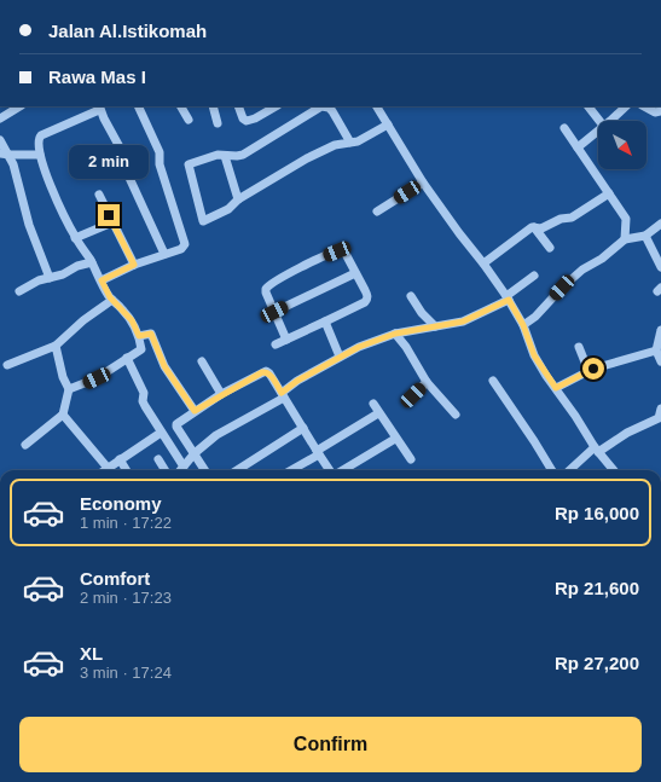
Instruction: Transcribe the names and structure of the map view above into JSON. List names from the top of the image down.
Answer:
{
  "north": "bottom right",
  "page": {
    "banner": ["Jalan Al.Istikomah", "Rawa Mas I"],
    "bubble": "2 min",
    "list": [
      {
        "name": "Economy",
        "note": "1 min · 17:22",
        "value": "Rp 16,000"
      },
      {
        "name": "Comfort",
        "note": "2 min · 17:23",
        "value": "Rp 21,600"
      },
      {
        "name": "XL",
        "note": "3 min · 17:24",
        "value": "Rp 27,200"
      }
    ],
    "buttons": "Confirm"
  }
}
